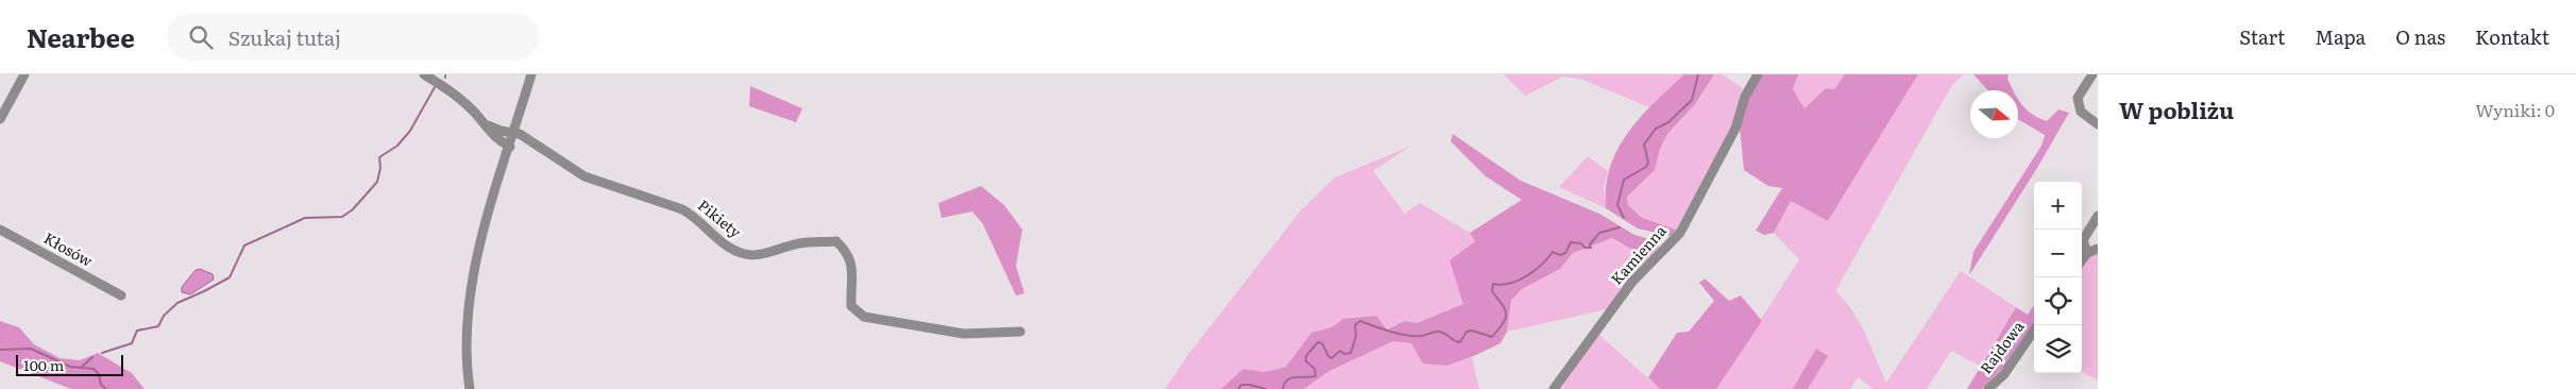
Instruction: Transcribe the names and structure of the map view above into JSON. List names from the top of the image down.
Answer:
{
  "streets": {
    "street": [
      "Pikiety",
      "Kłosów",
      "Kamienna",
      "Rajdowa"
    ]
  },
  "scale_bar": "100 m",
  "north": "right",
  "page": {
    "header": "Nearbee",
    "search": "Szukaj tutaj",
    "nav": [
      "Start",
      "Mapa",
      "O nas",
      "Kontakt"
    ],
    "heading": ["W pobliżu", "Wyniki: 0"],
    "map_buttons": ["+", "−"],
    "scale": "100 m"
  }
}
